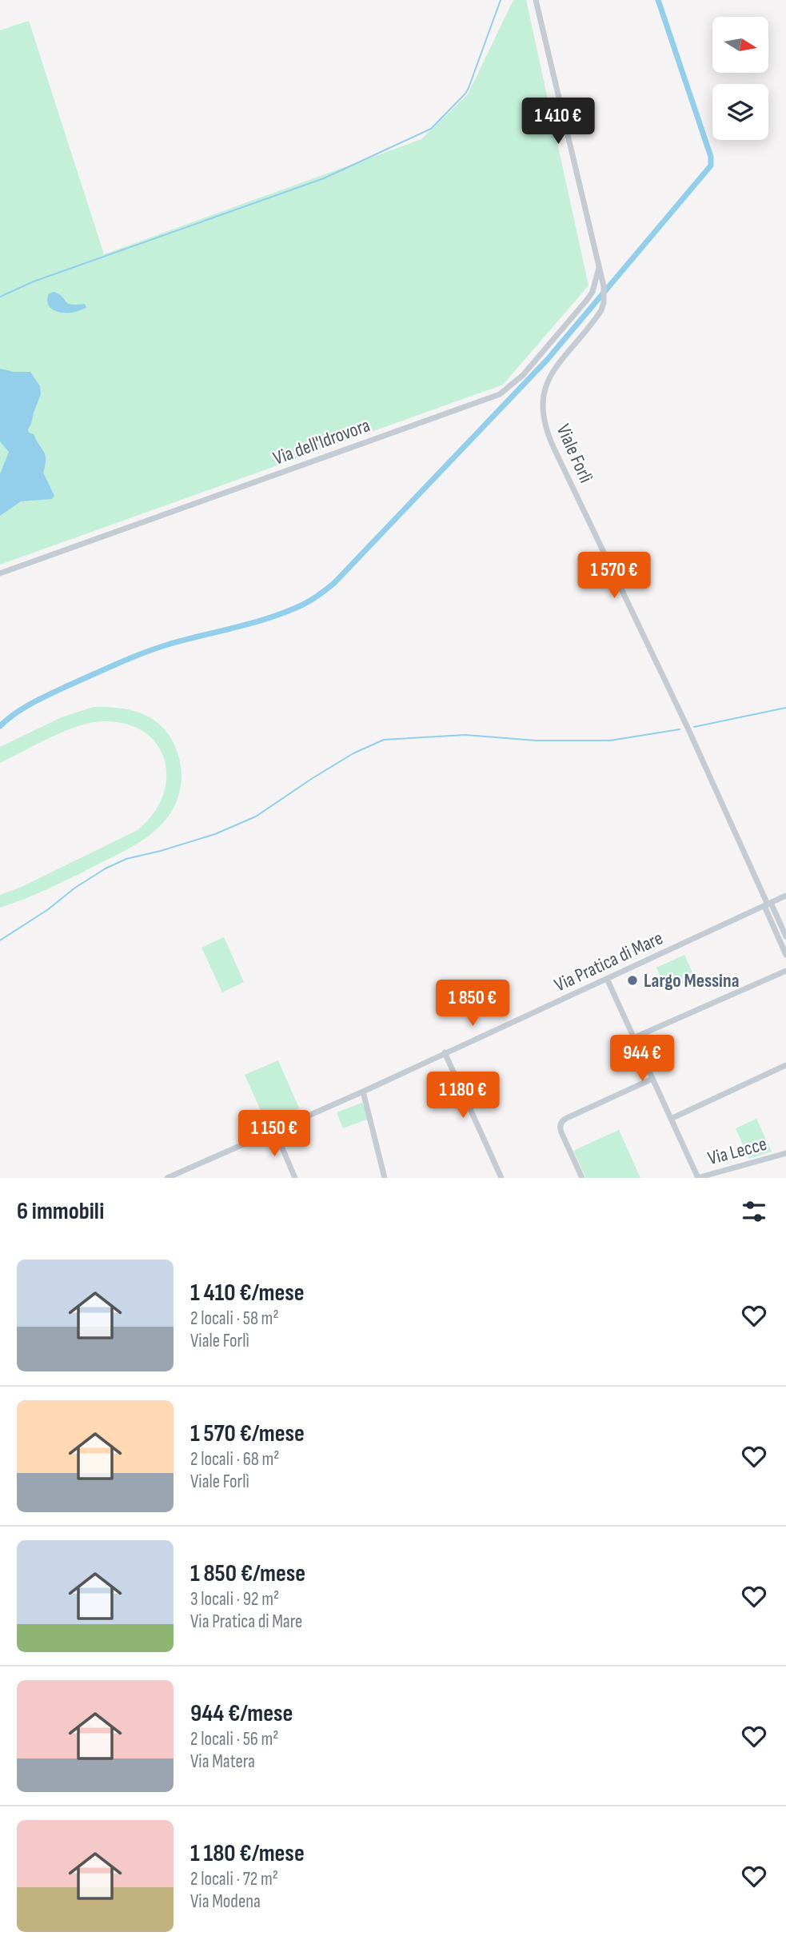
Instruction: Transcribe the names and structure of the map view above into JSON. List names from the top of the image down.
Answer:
{
  "streets": {
    "street": [
      "Via dell'Idrovora",
      "Viale Forlì",
      "Via Pratica di Mare",
      "Via Lecce"
    ]
  },
  "crossings": [
    ["Via dell'Idrovora", "Viale Forlì"],
    ["Viale Forlì", "Via Pratica di Mare"]
  ],
  "places": ["Largo Messina"],
  "north": "right",
  "page": {
    "price": [
      "1 410 €",
      "1 570 €",
      "1 850 €",
      "944 €",
      "1 180 €",
      "1 150 €"
    ],
    "heading": "6 immobili",
    "list": [
      {
        "name": "1 410 €/mese",
        "note": "2 locali · 58 m² · Viale Forlì"
      },
      {
        "name": "1 570 €/mese",
        "note": "2 locali · 68 m² · Viale Forlì"
      },
      {
        "name": "1 850 €/mese",
        "note": "3 locali · 92 m² · Via Pratica di Mare"
      },
      {
        "name": "944 €/mese",
        "note": "2 locali · 56 m² · Via Matera"
      },
      {
        "name": "1 180 €/mese",
        "note": "2 locali · 72 m² · Via Modena"
      }
    ]
  }
}
